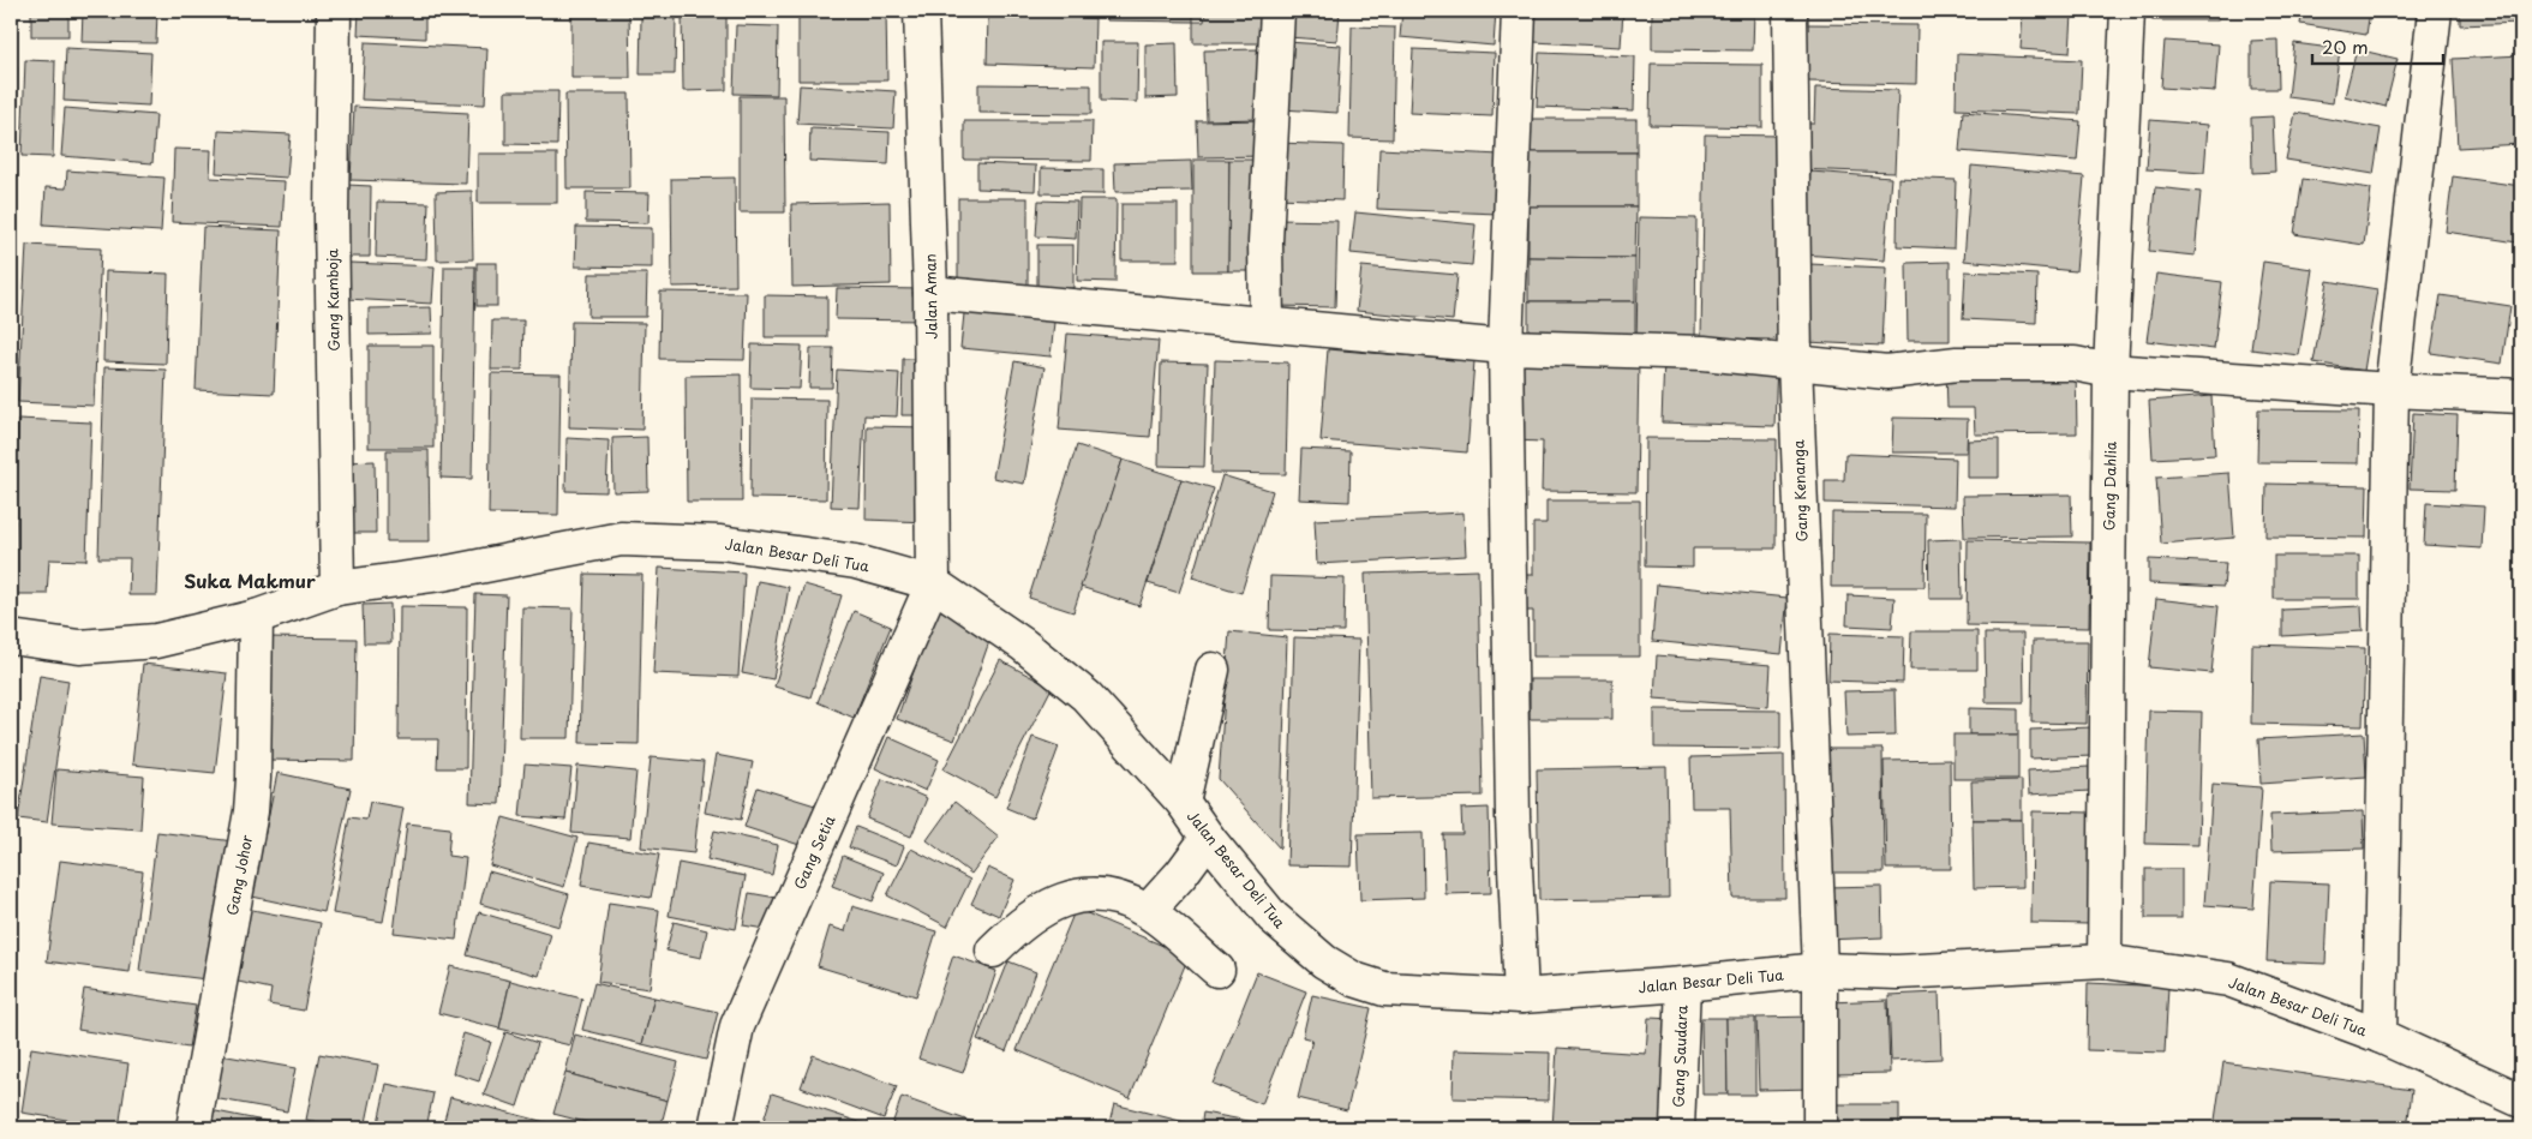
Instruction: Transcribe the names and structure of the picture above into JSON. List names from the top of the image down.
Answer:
{
  "streets": {
    "street": [
      "Jalan Aman",
      "Gang Kamboja",
      "Gang Dahlia",
      "Gang Kenanga",
      "Jalan Besar Deli Tua",
      "Gang Setia",
      "Gang Johor",
      "Gang Saudara"
    ]
  },
  "crossings": [
    ["Jalan Aman", "Jalan Besar Deli Tua"],
    ["Jalan Aman", "Gang Setia"],
    ["Gang Kamboja", "Jalan Besar Deli Tua"],
    ["Gang Dahlia", "Jalan Besar Deli Tua"],
    ["Gang Kenanga", "Jalan Besar Deli Tua"],
    ["Jalan Besar Deli Tua", "Gang Setia"],
    ["Jalan Besar Deli Tua", "Gang Johor"],
    ["Jalan Besar Deli Tua", "Gang Saudara"]
  ],
  "districts": ["Suka Makmur"],
  "scale_bar": "20 m"
}
